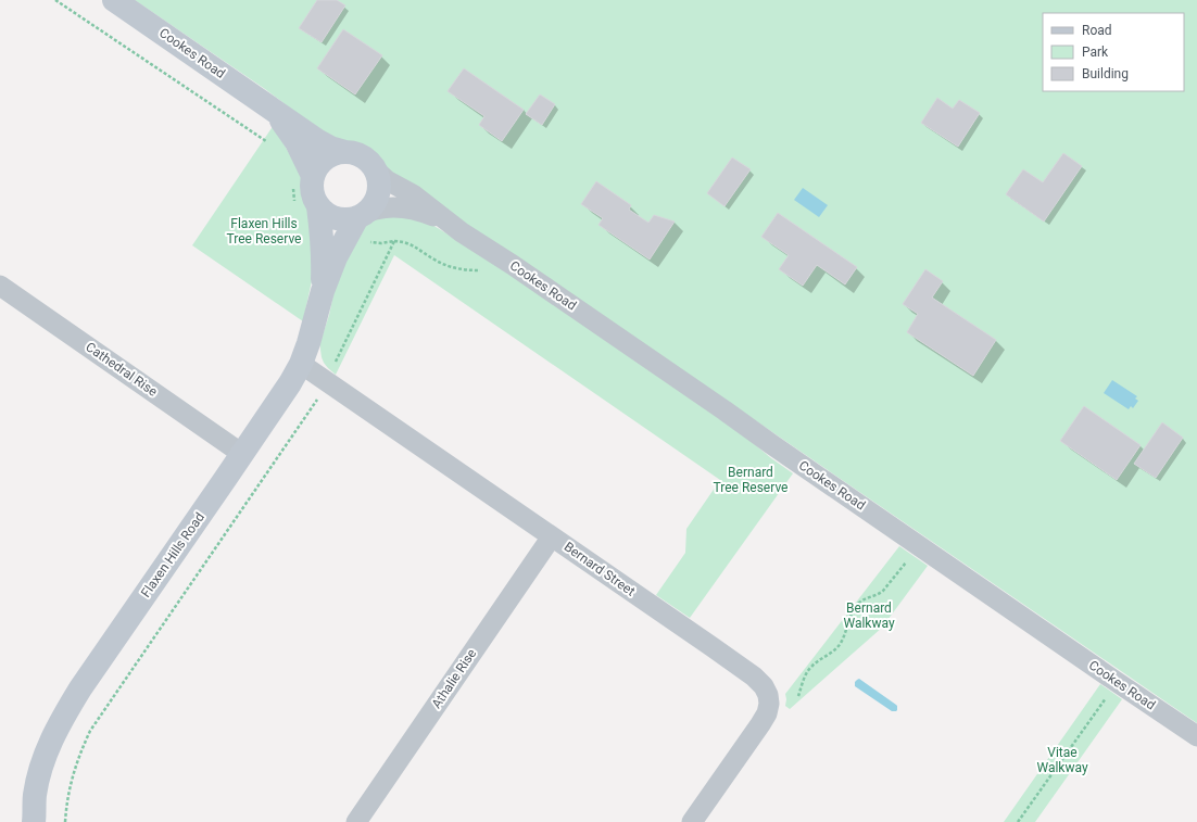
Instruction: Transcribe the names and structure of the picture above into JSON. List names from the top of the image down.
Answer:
{
  "streets": {
    "street": [
      "Cookes Road",
      "Cathedral Rise",
      "Flaxen Hills Road",
      "Bernard Street",
      "Athalie Rise"
    ]
  },
  "crossings": [
    ["Cookes Road", "Flaxen Hills Road"],
    ["Cathedral Rise", "Flaxen Hills Road"],
    ["Flaxen Hills Road", "Bernard Street"],
    ["Bernard Street", "Athalie Rise"]
  ],
  "parks": [
    "Flaxen Hills Tree Reserve",
    "Bernard Tree Reserve",
    "Bernard Walkway",
    "Vitae Walkway"
  ],
  "legend": ["Road", "Park", "Building"]
}
